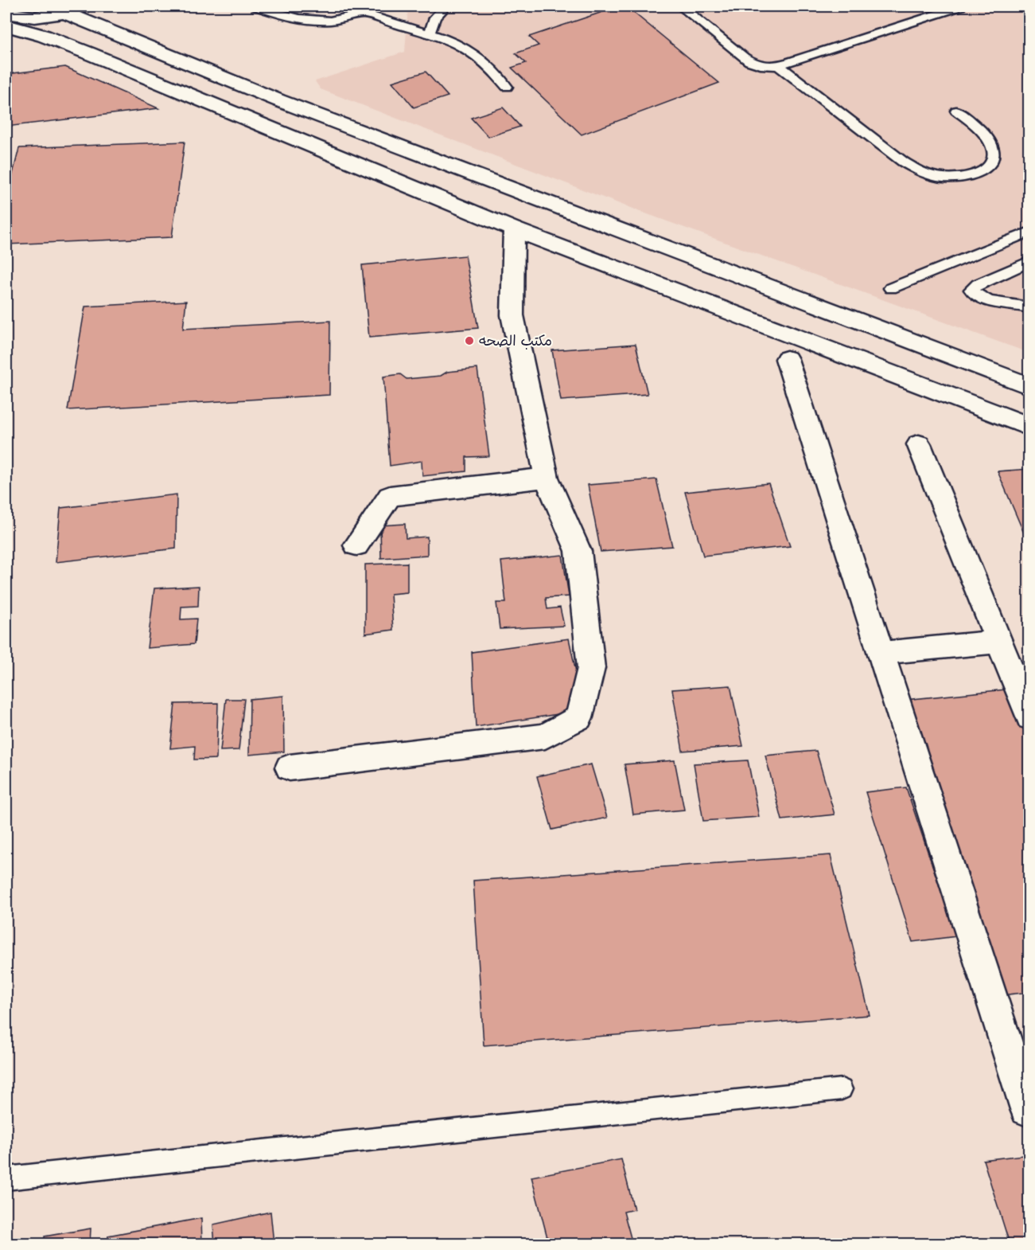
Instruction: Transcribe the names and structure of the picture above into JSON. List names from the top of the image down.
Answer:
{
  "places": ["مكتب الصحه"]
}
